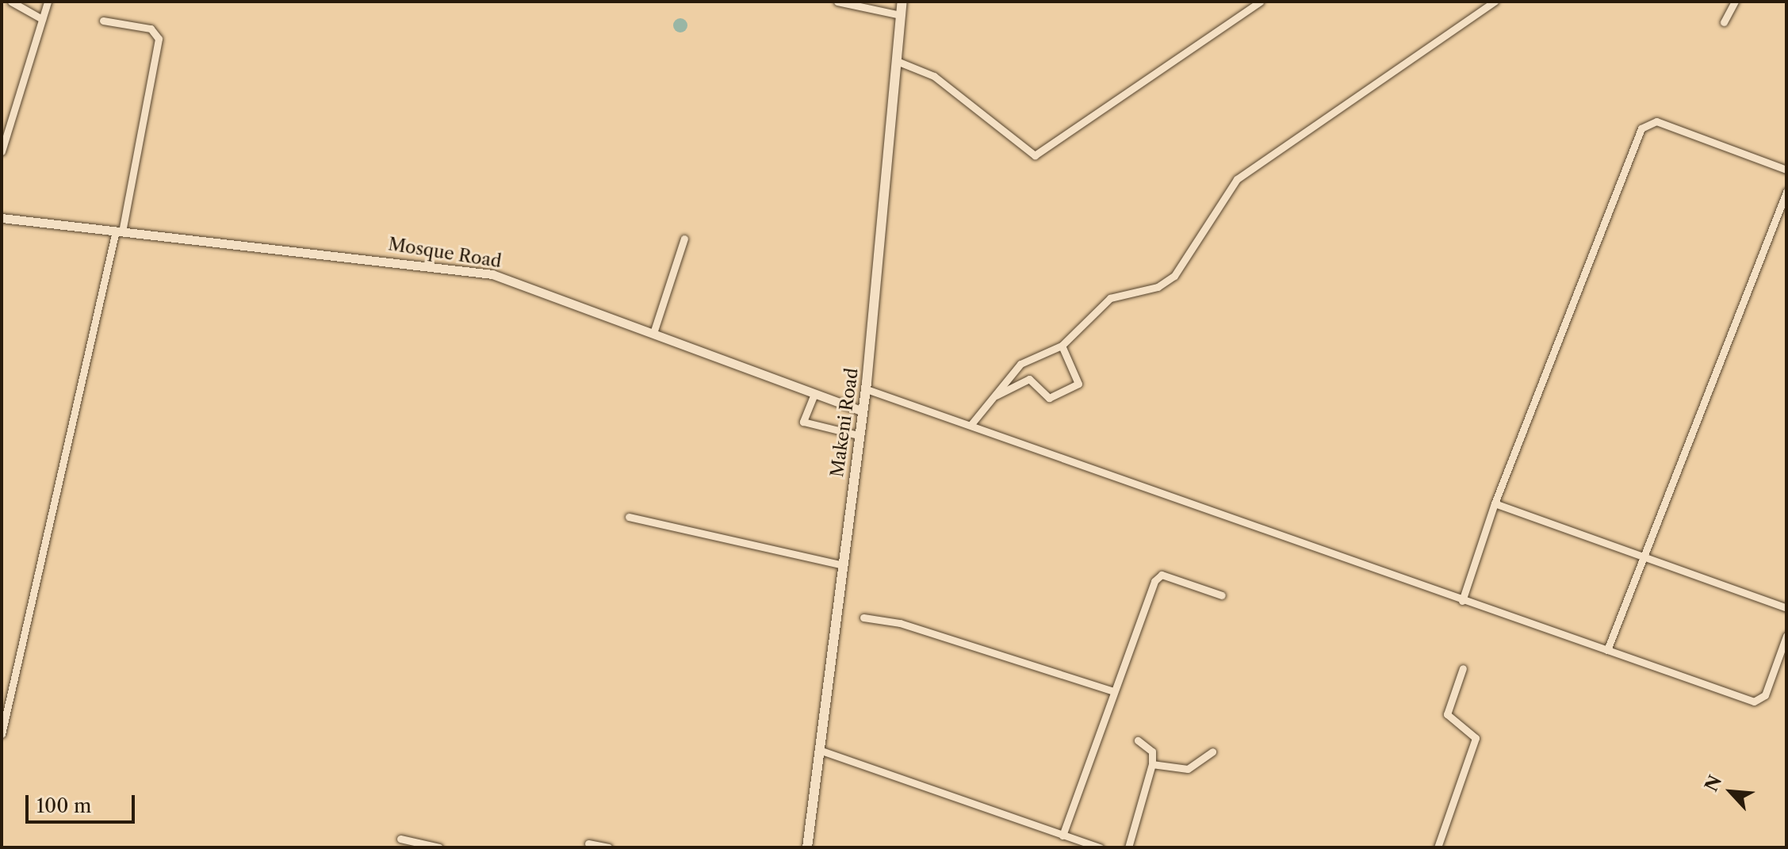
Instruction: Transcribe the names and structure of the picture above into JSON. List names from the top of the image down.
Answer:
{
  "streets": {
    "main road": ["Makeni Road"],
    "street": ["Mosque Road"]
  },
  "crossings": [
    ["Mosque Road", "Makeni Road"]
  ],
  "scale_bar": "100 m",
  "north": "top left"
}
